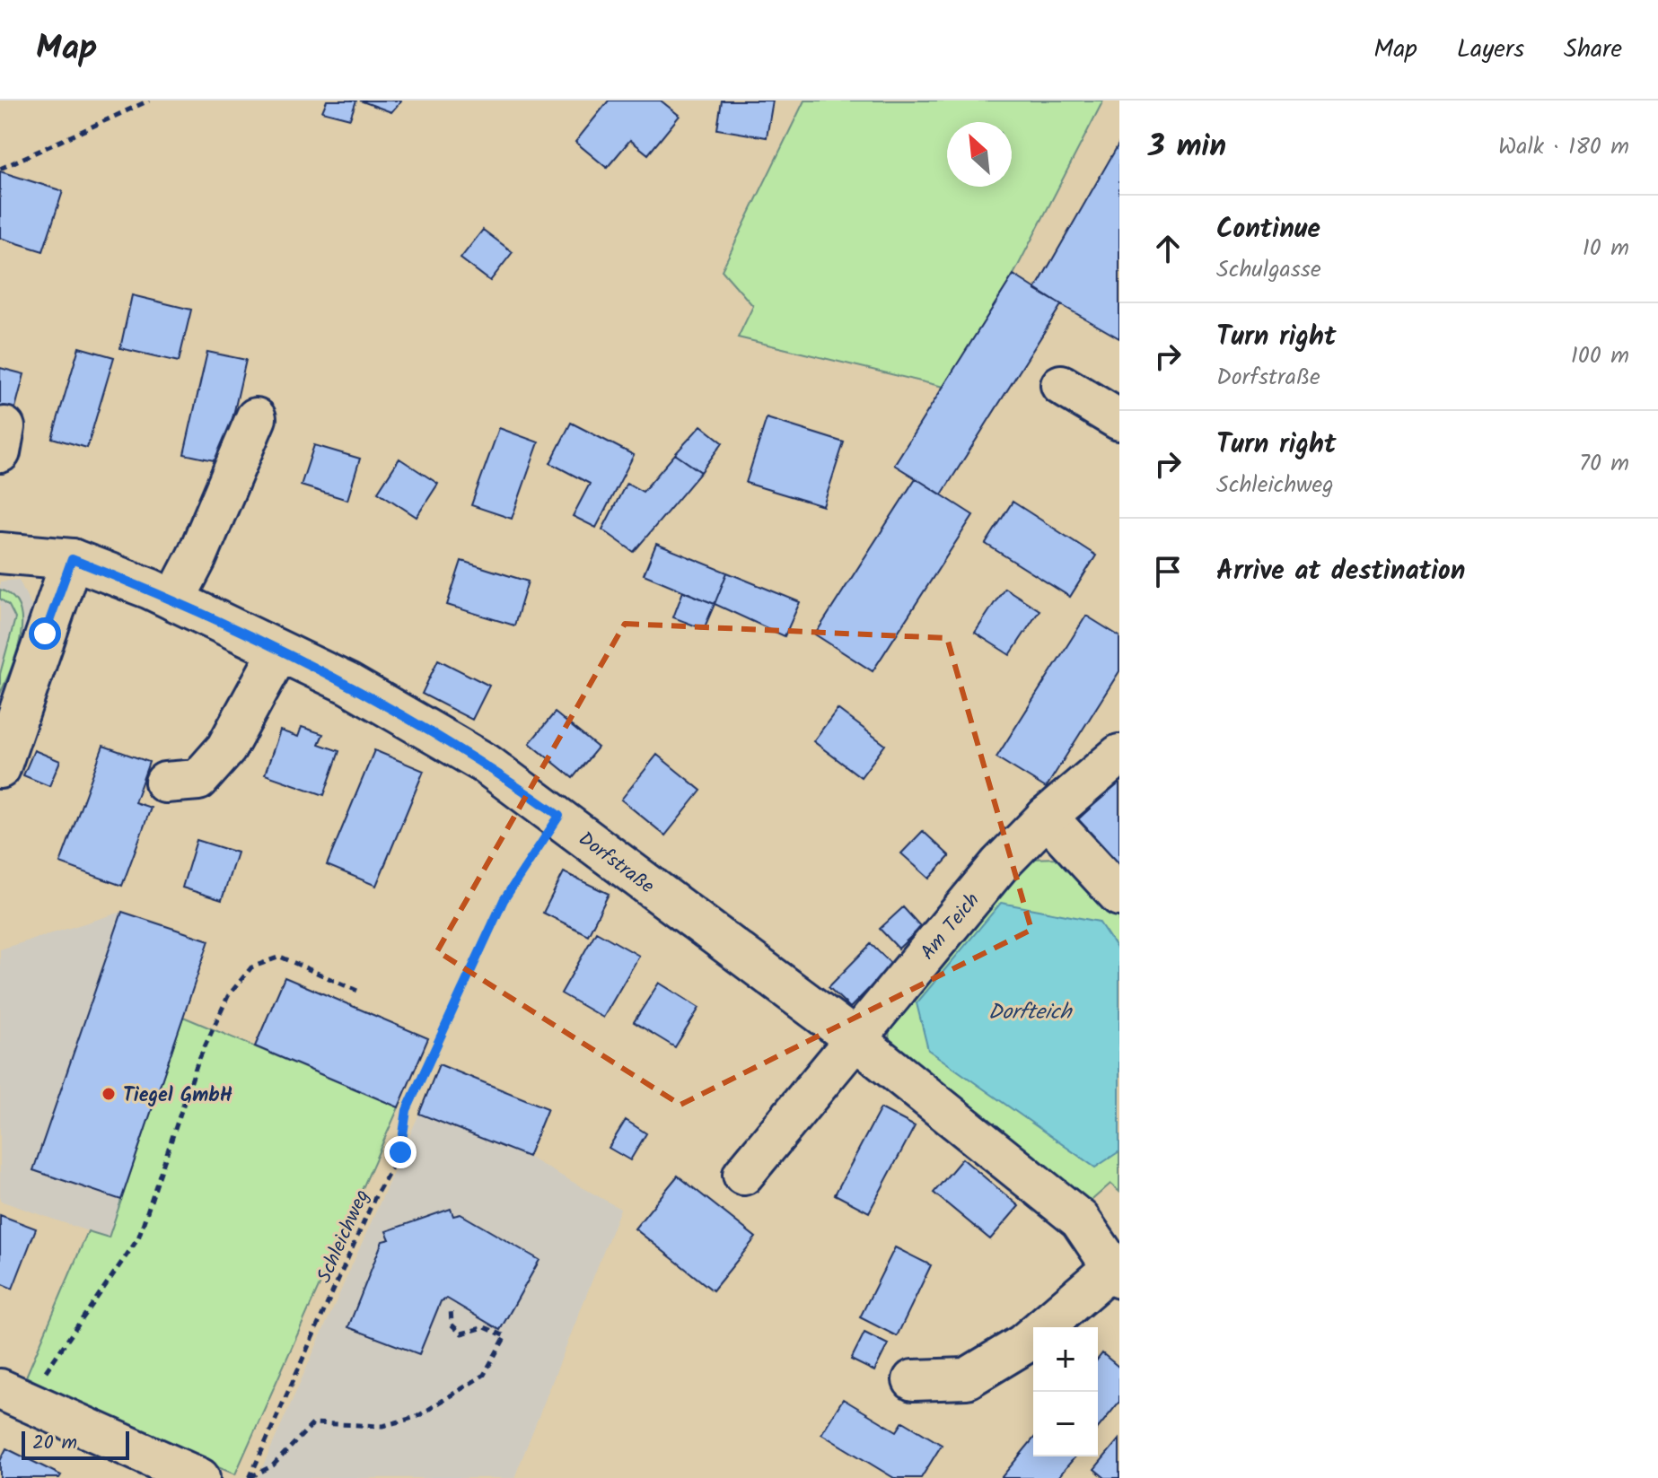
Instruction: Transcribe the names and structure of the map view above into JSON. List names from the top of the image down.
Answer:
{
  "streets": {
    "street": ["Dorfstraße", "Am Teich"],
    "path": ["Schleichweg"]
  },
  "crossings": [
    ["Dorfstraße", "Am Teich"],
    ["Dorfstraße", "Schleichweg"]
  ],
  "water": ["Dorfteich"],
  "places": ["Tiegel GmbH"],
  "scale_bar": "20 m",
  "north": "top left",
  "page": {
    "header": "Map",
    "nav": ["Map", "Layers", "Share"],
    "heading": ["3 min", "Walk · 180 m"],
    "list": [
      ["Continue", "Schulgasse", "10 m"],
      ["Turn right", "Dorfstraße", "100 m"],
      ["Turn right", "Schleichweg", "70 m"],
      "Arrive at destination"
    ],
    "map_buttons": ["+", "−"],
    "scale": "20 m"
  }
}
